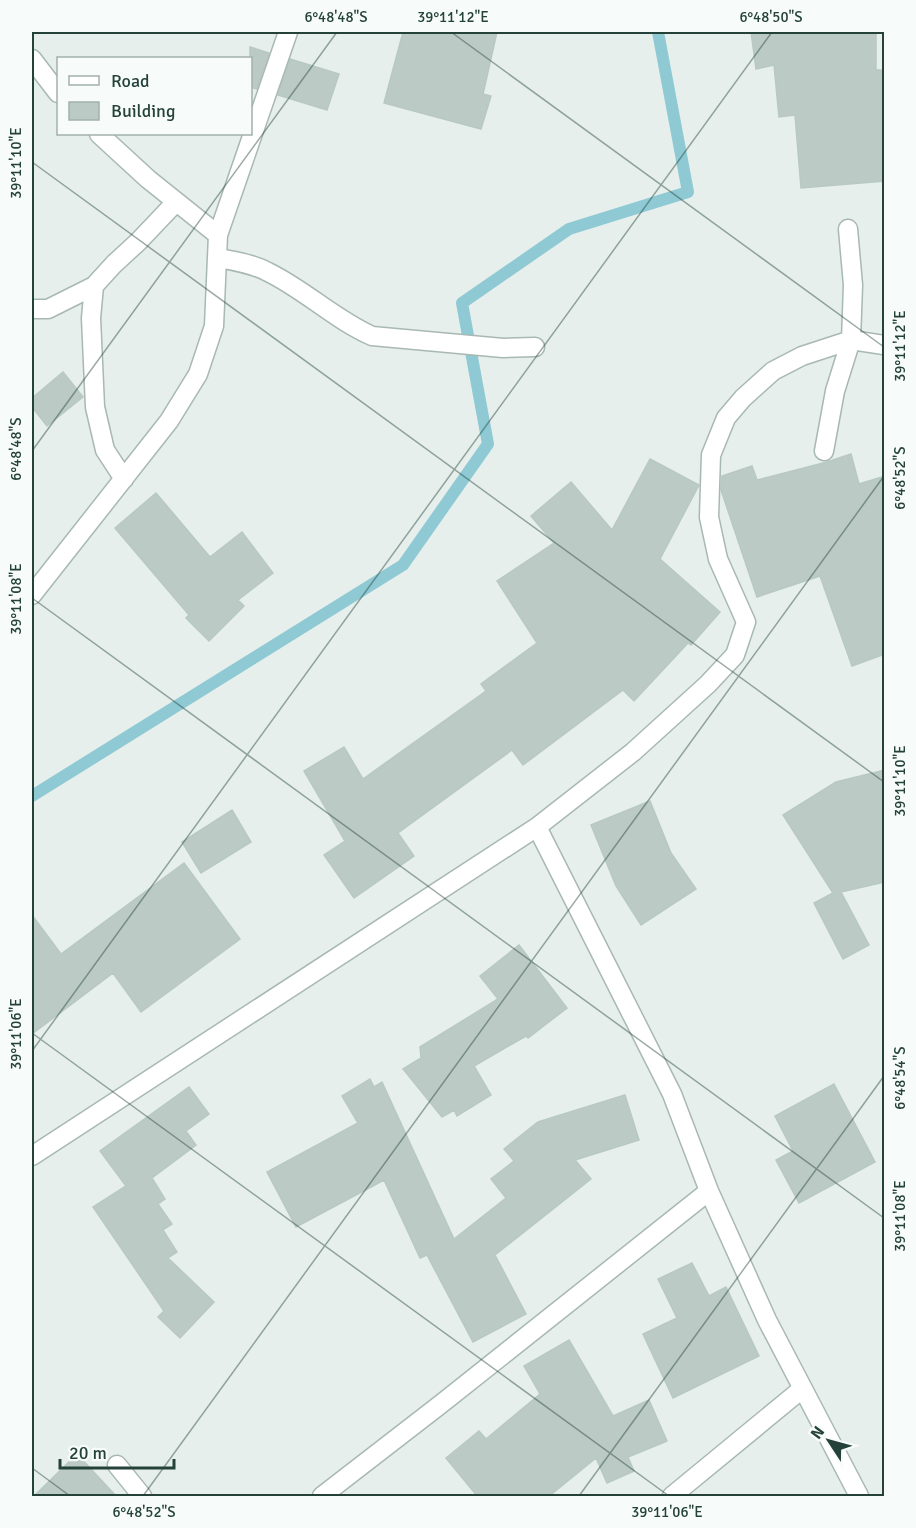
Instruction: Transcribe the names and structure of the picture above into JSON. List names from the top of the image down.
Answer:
{
  "legend": ["Road", "Building"],
  "scale_bar": "20 m",
  "north": "top left",
  "coordinates": [
    "6°48'48\"S",
    "39°11'12\"E",
    "6°48'50\"S",
    "39°11'10\"E",
    "6°48'52\"S",
    "39°11'08\"E",
    "39°11'06\"E",
    "6°48'54\"S"
  ]
}
